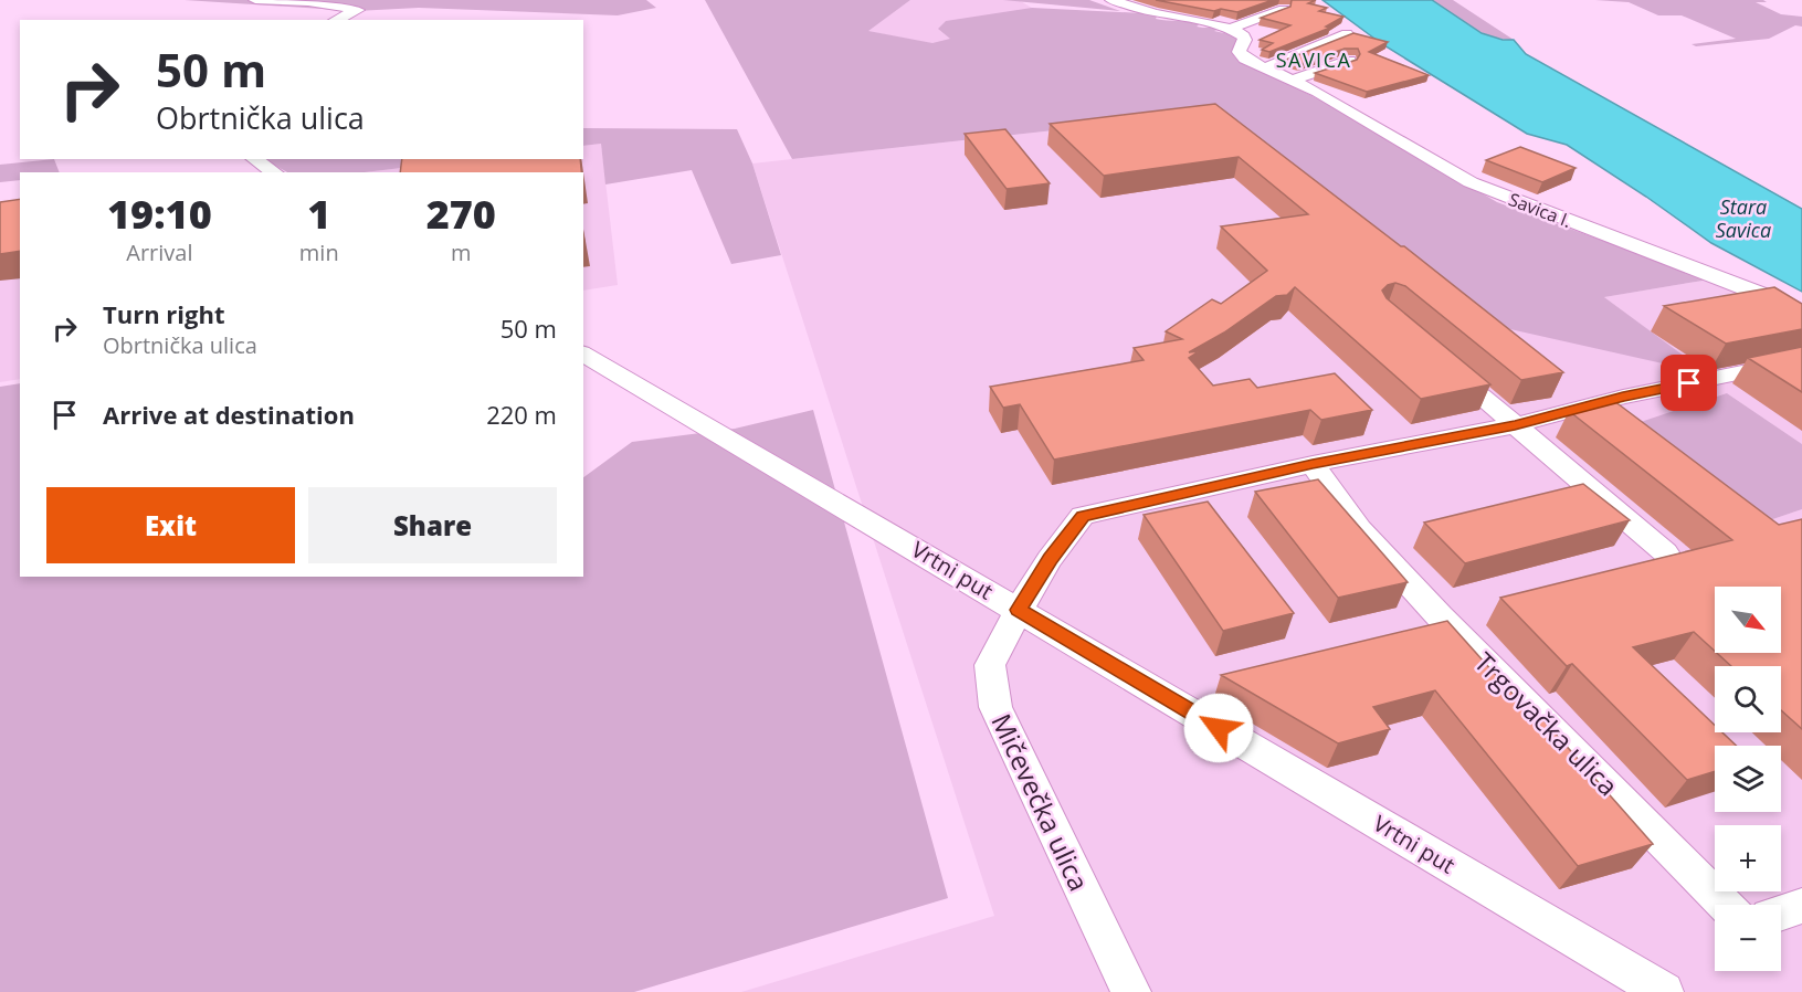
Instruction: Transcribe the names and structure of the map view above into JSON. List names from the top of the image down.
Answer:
{
  "streets": {
    "street": [
      "Savica I.",
      "Vrtni put",
      "Trgovačka ulica",
      "Mičevečka ulica"
    ]
  },
  "crossings": [
    ["Vrtni put", "Mičevečka ulica"],
    ["Trgovačka ulica", "Mičevečka ulica"]
  ],
  "districts": ["SAVICA"],
  "water": ["Stara Savica"],
  "north": "bottom right",
  "page": {
    "turn": ["50 m", "Obrtnička ulica"],
    "eta": [
      "19:10",
      "Arrival",
      "1",
      "min",
      "270",
      "m"
    ],
    "list": [
      {
        "name": "Turn right",
        "note": "Obrtnička ulica",
        "value": "50 m"
      },
      {
        "name": "Arrive at destination",
        "value": "220 m"
      }
    ],
    "buttons": ["Exit", "Share"],
    "map_buttons": ["+", "−"]
  }
}
